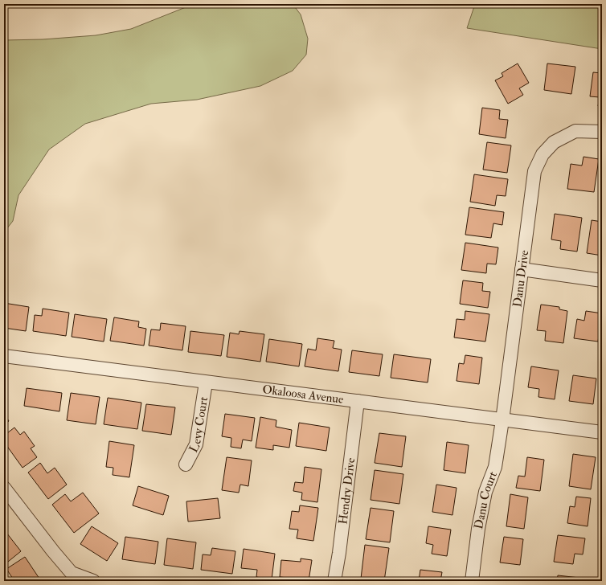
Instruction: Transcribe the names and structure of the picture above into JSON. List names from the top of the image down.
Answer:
{
  "streets": {
    "street": [
      "Danu Drive",
      "Okaloosa Avenue",
      "Levy Court",
      "Hendry Drive",
      "Danu Court"
    ]
  },
  "crossings": [
    ["Danu Drive", "Okaloosa Avenue"],
    ["Danu Drive", "Danu Court"],
    ["Okaloosa Avenue", "Levy Court"],
    ["Okaloosa Avenue", "Hendry Drive"],
    ["Okaloosa Avenue", "Danu Court"]
  ]
}
